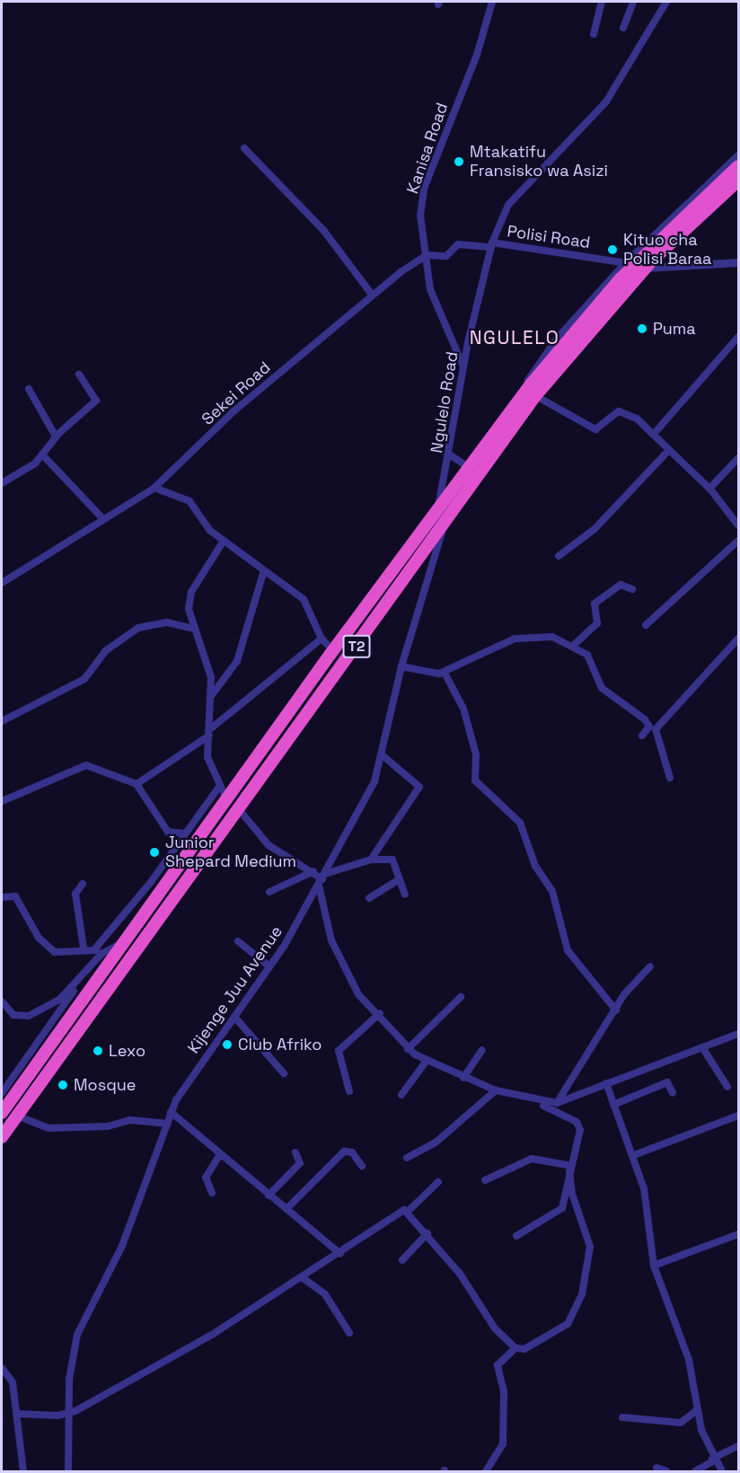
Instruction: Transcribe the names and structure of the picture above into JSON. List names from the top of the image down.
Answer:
{
  "streets": {
    "highway": ["T2"],
    "street": [
      "Kanisa Road",
      "Polisi Road",
      "Sekei Road",
      "Ngulelo Road",
      "Kijenge Juu Avenue"
    ]
  },
  "crossings": [
    ["Kanisa Road", "Sekei Road"],
    ["Kanisa Road", "Ngulelo Road"],
    ["Polisi Road", "Sekei Road"],
    ["Polisi Road", "Ngulelo Road"],
    ["Polisi Road", "T2"],
    ["Sekei Road", "Ngulelo Road"],
    ["Ngulelo Road", "T2"],
    ["T2", "Kijenge Juu Avenue"]
  ],
  "districts": ["NGULELO"],
  "places": [
    "Mtakatifu Fransisko wa Asizi",
    "Kituo cha Polisi Baraa",
    "Puma",
    "Junior Shepard Medium",
    "Club Afriko",
    "Lexo",
    "Mosque"
  ]
}
